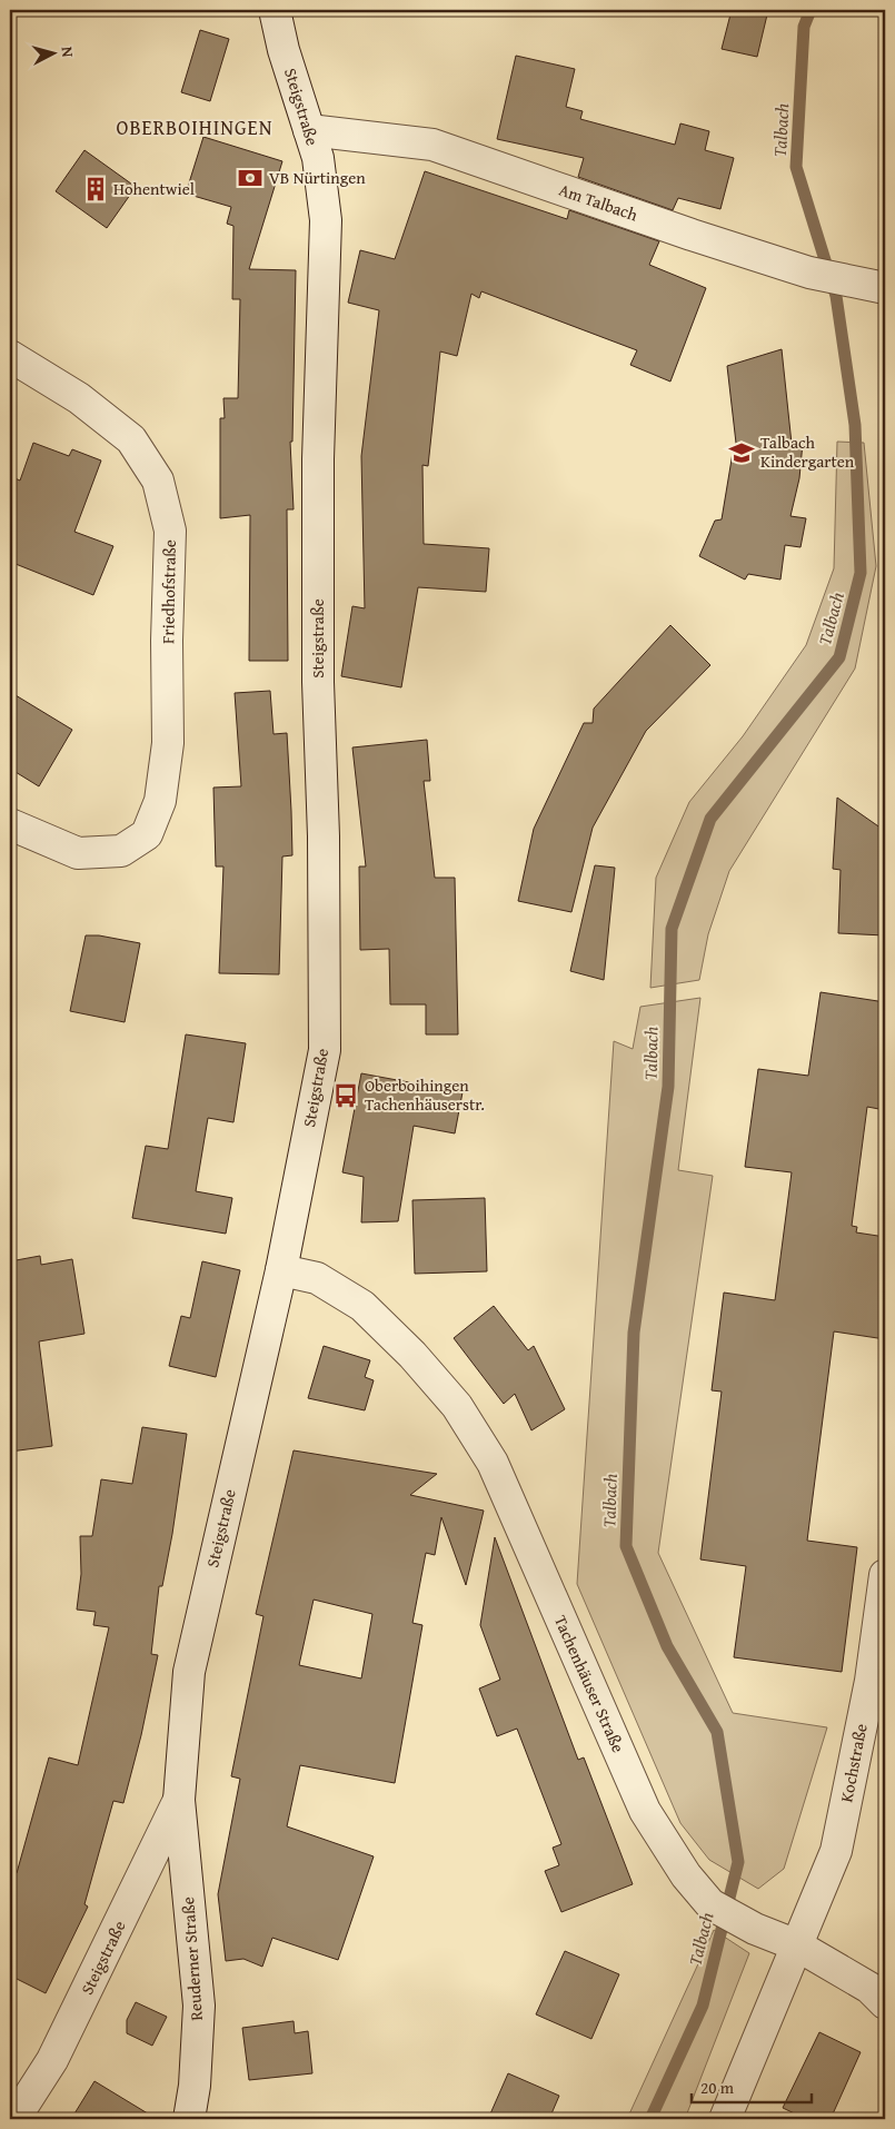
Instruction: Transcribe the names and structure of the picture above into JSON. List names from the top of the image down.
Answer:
{
  "streets": {
    "street": [
      "Steigstraße",
      "Am Talbach",
      "Friedhofstraße",
      "Tachenhäuser Straße",
      "Kochstraße",
      "Reuderner Straße"
    ]
  },
  "crossings": [
    ["Steigstraße", "Am Talbach"],
    ["Steigstraße", "Tachenhäuser Straße"],
    ["Steigstraße", "Reuderner Straße"],
    ["Tachenhäuser Straße", "Kochstraße"]
  ],
  "districts": ["OBERBOIHINGEN"],
  "water": ["Talbach"],
  "places": {
    "bank": ["VB Nürtingen"],
    "building": ["Hohentwiel"],
    "school or university": ["Talbach Kindergarten"],
    "bus stop": ["Oberboihingen Tachenhäuserstr."]
  },
  "scale_bar": "20 m",
  "north": "right"
}
